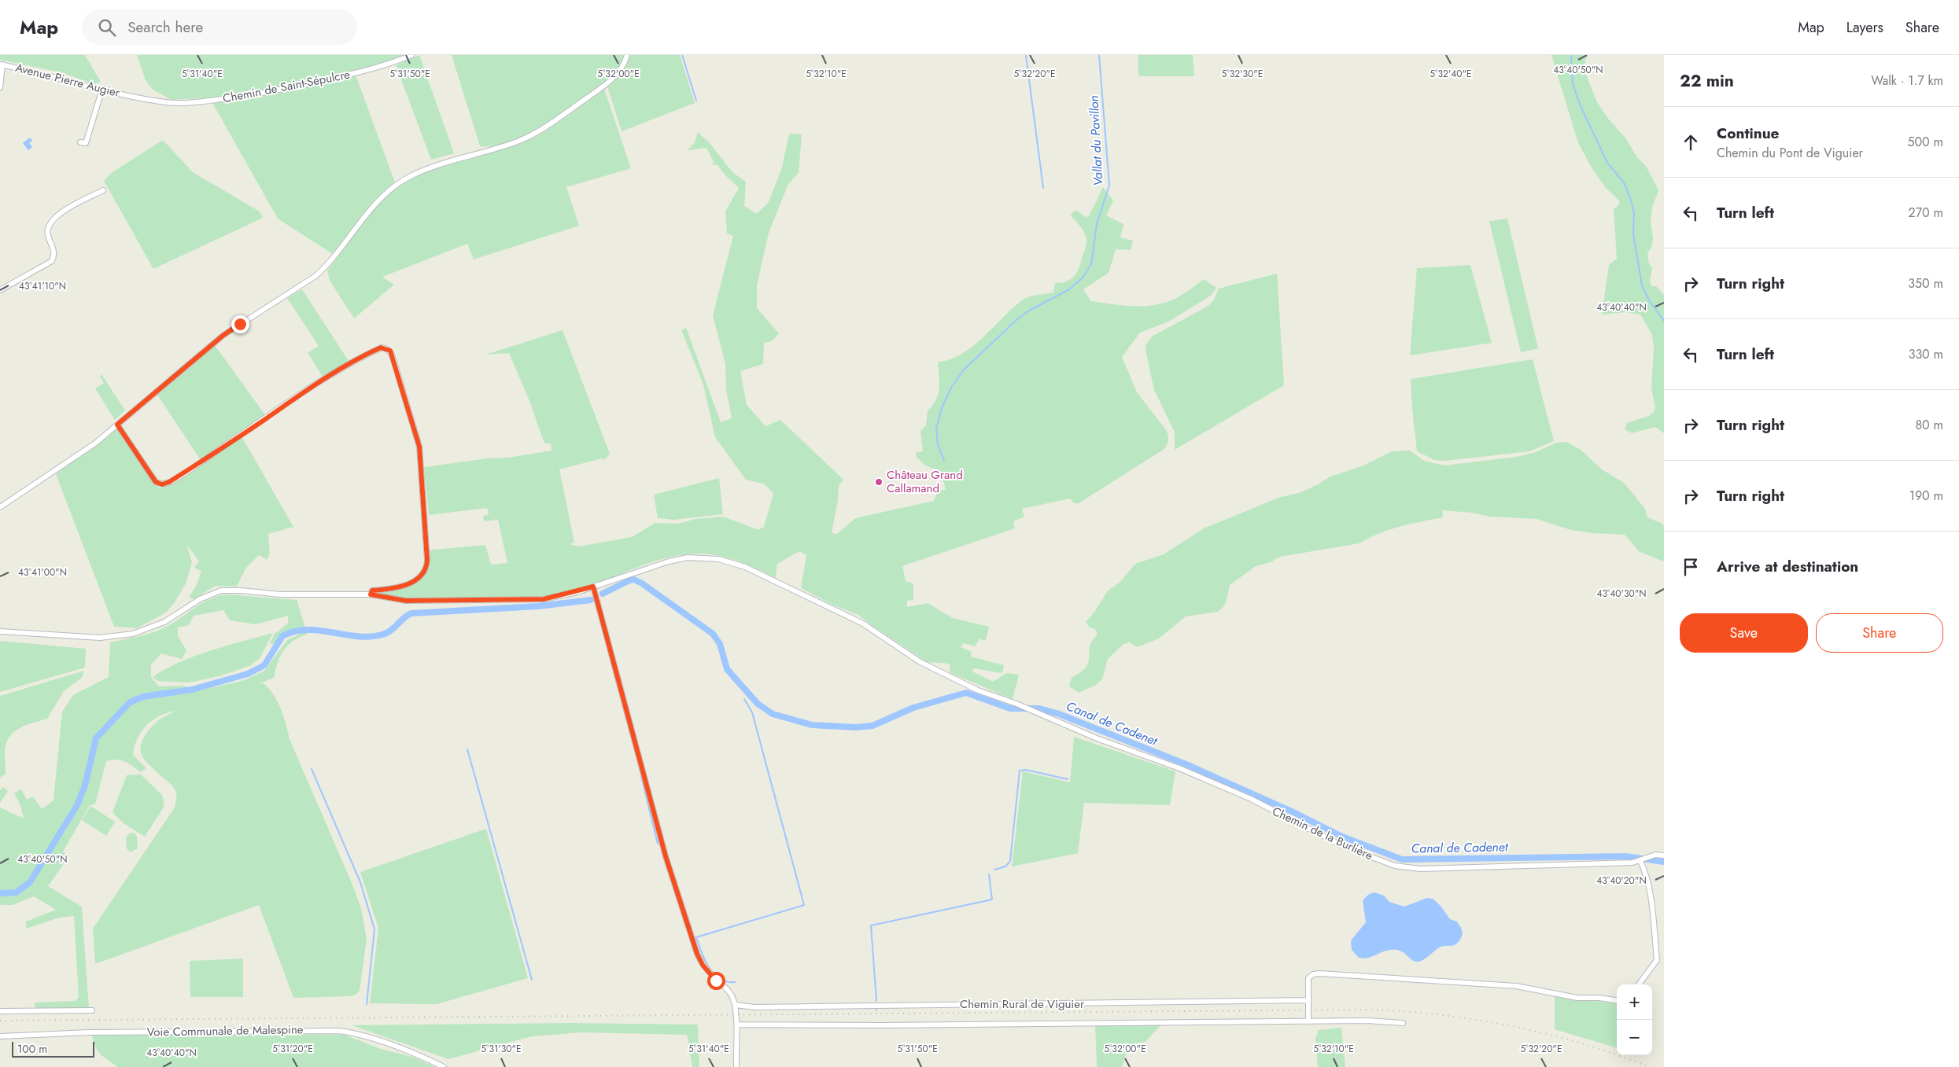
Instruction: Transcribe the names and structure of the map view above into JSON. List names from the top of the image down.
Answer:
{
  "streets": {
    "street": [
      "Avenue Pierre Augier",
      "Chemin de Saint-Sépulcre",
      "Chemin de la Burlière",
      "Chemin Rural de Viguier",
      "Voie Communale de Malespine"
    ]
  },
  "crossings": [
    ["Avenue Pierre Augier", "Chemin de Saint-Sépulcre"]
  ],
  "water": ["Vallat du Pavillon", "Canal de Cadenet"],
  "places": ["Château Grand Callamand"],
  "scale_bar": "100 m",
  "page": {
    "header": "Map",
    "search": "Search here",
    "nav": ["Map", "Layers", "Share"],
    "heading": ["22 min", "Walk · 1.7 km"],
    "list": [
      ["Continue", "Chemin du Pont de Viguier", "500 m"],
      ["Turn left", "270 m"],
      ["Turn right", "350 m"],
      ["Turn left", "330 m"],
      ["Turn right", "80 m"],
      ["Turn right", "190 m"],
      "Arrive at destination"
    ],
    "buttons": ["Save", "Share"],
    "map_buttons": ["+", "−"],
    "scale": "100 m"
  },
  "coordinates": [
    "43°40'50\"N",
    "5°31'40\"E",
    "5°31'50\"E",
    "5°32'00\"E",
    "5°32'10\"E",
    "5°32'20\"E",
    "5°32'30\"E",
    "5°32'40\"E",
    "43°41'10\"N",
    "43°40'40\"N",
    "43°41'00\"N",
    "43°40'30\"N",
    "43°40'20\"N",
    "5°31'20\"E",
    "5°31'30\"E"
  ]
}
